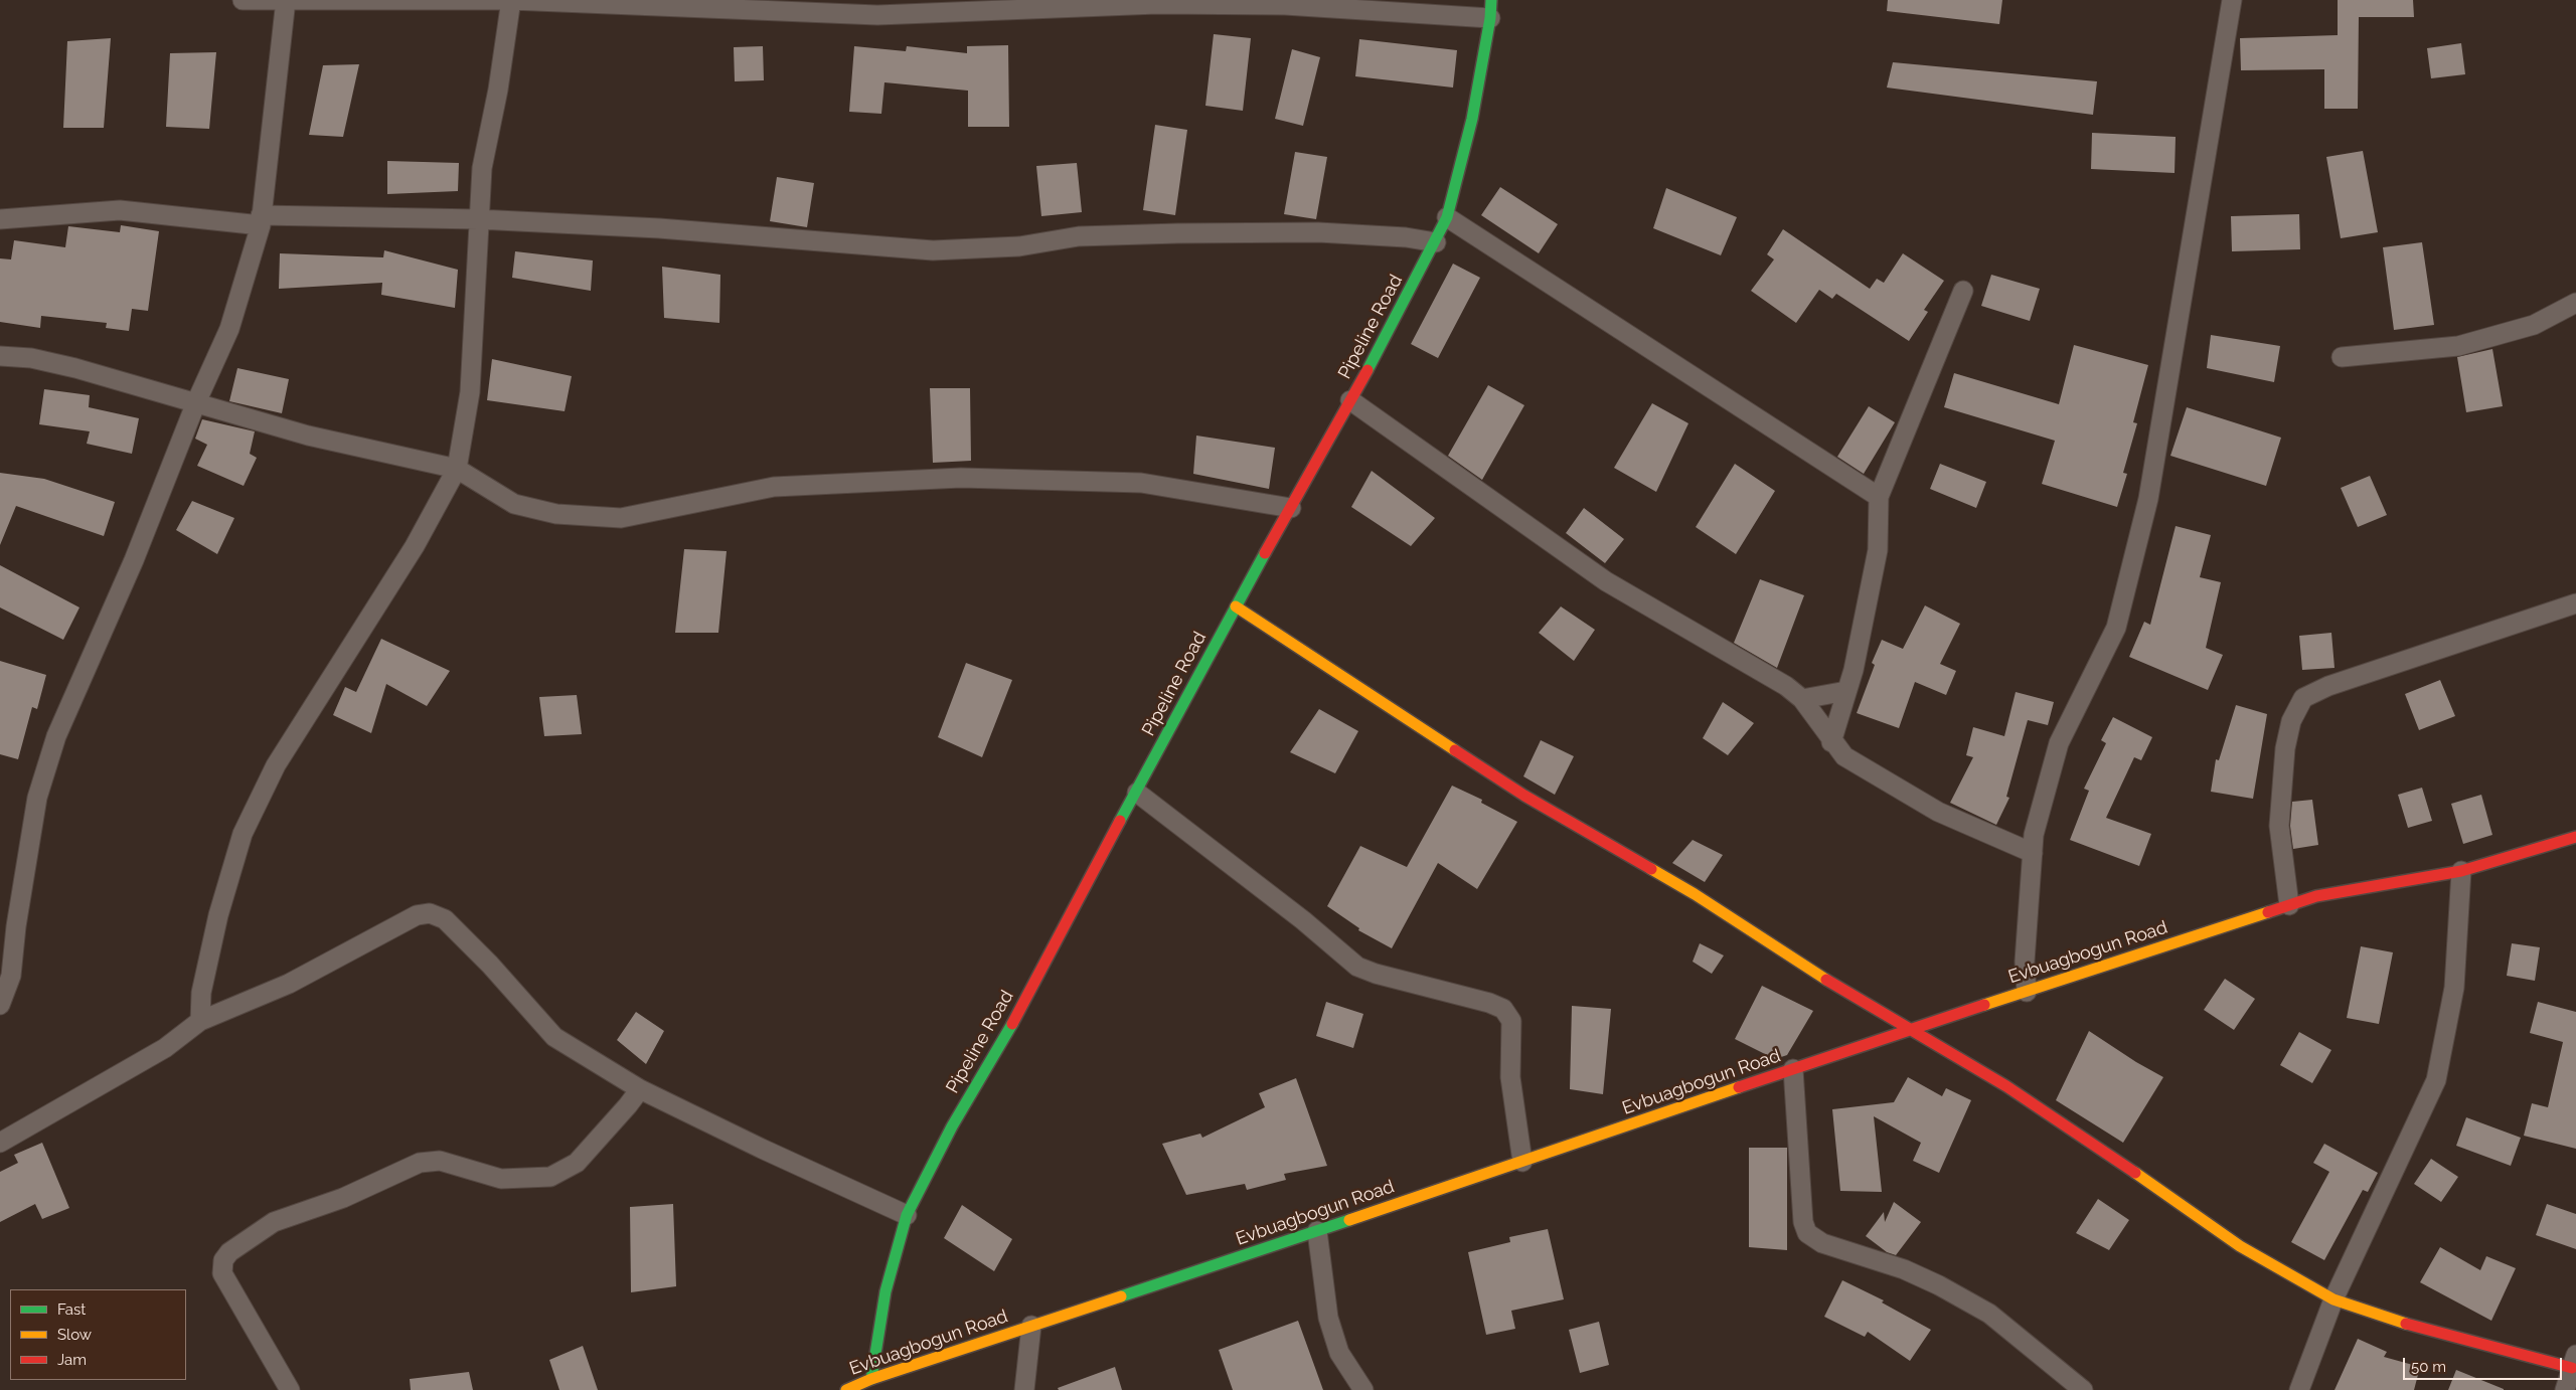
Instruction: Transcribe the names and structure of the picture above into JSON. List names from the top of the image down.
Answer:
{
  "streets": {
    "street": ["Pipeline Road", "Evbuagbogun Road"]
  },
  "crossings": [
    ["Pipeline Road", "Evbuagbogun Road"]
  ],
  "legend": ["Fast", "Slow", "Jam"],
  "scale_bar": "50 m"
}
